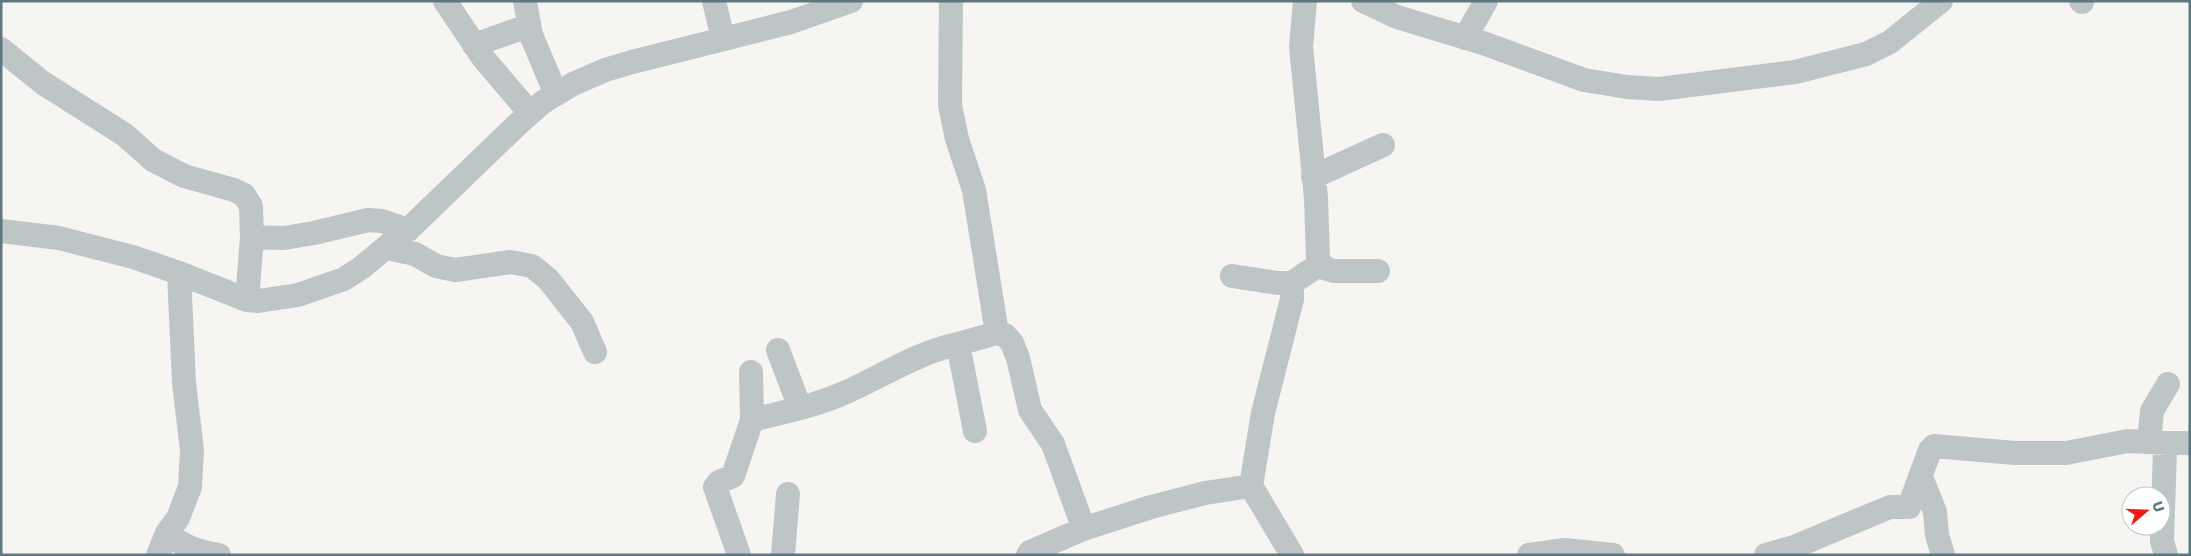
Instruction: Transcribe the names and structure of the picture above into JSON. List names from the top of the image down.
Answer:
{
  "north": "right"
}
